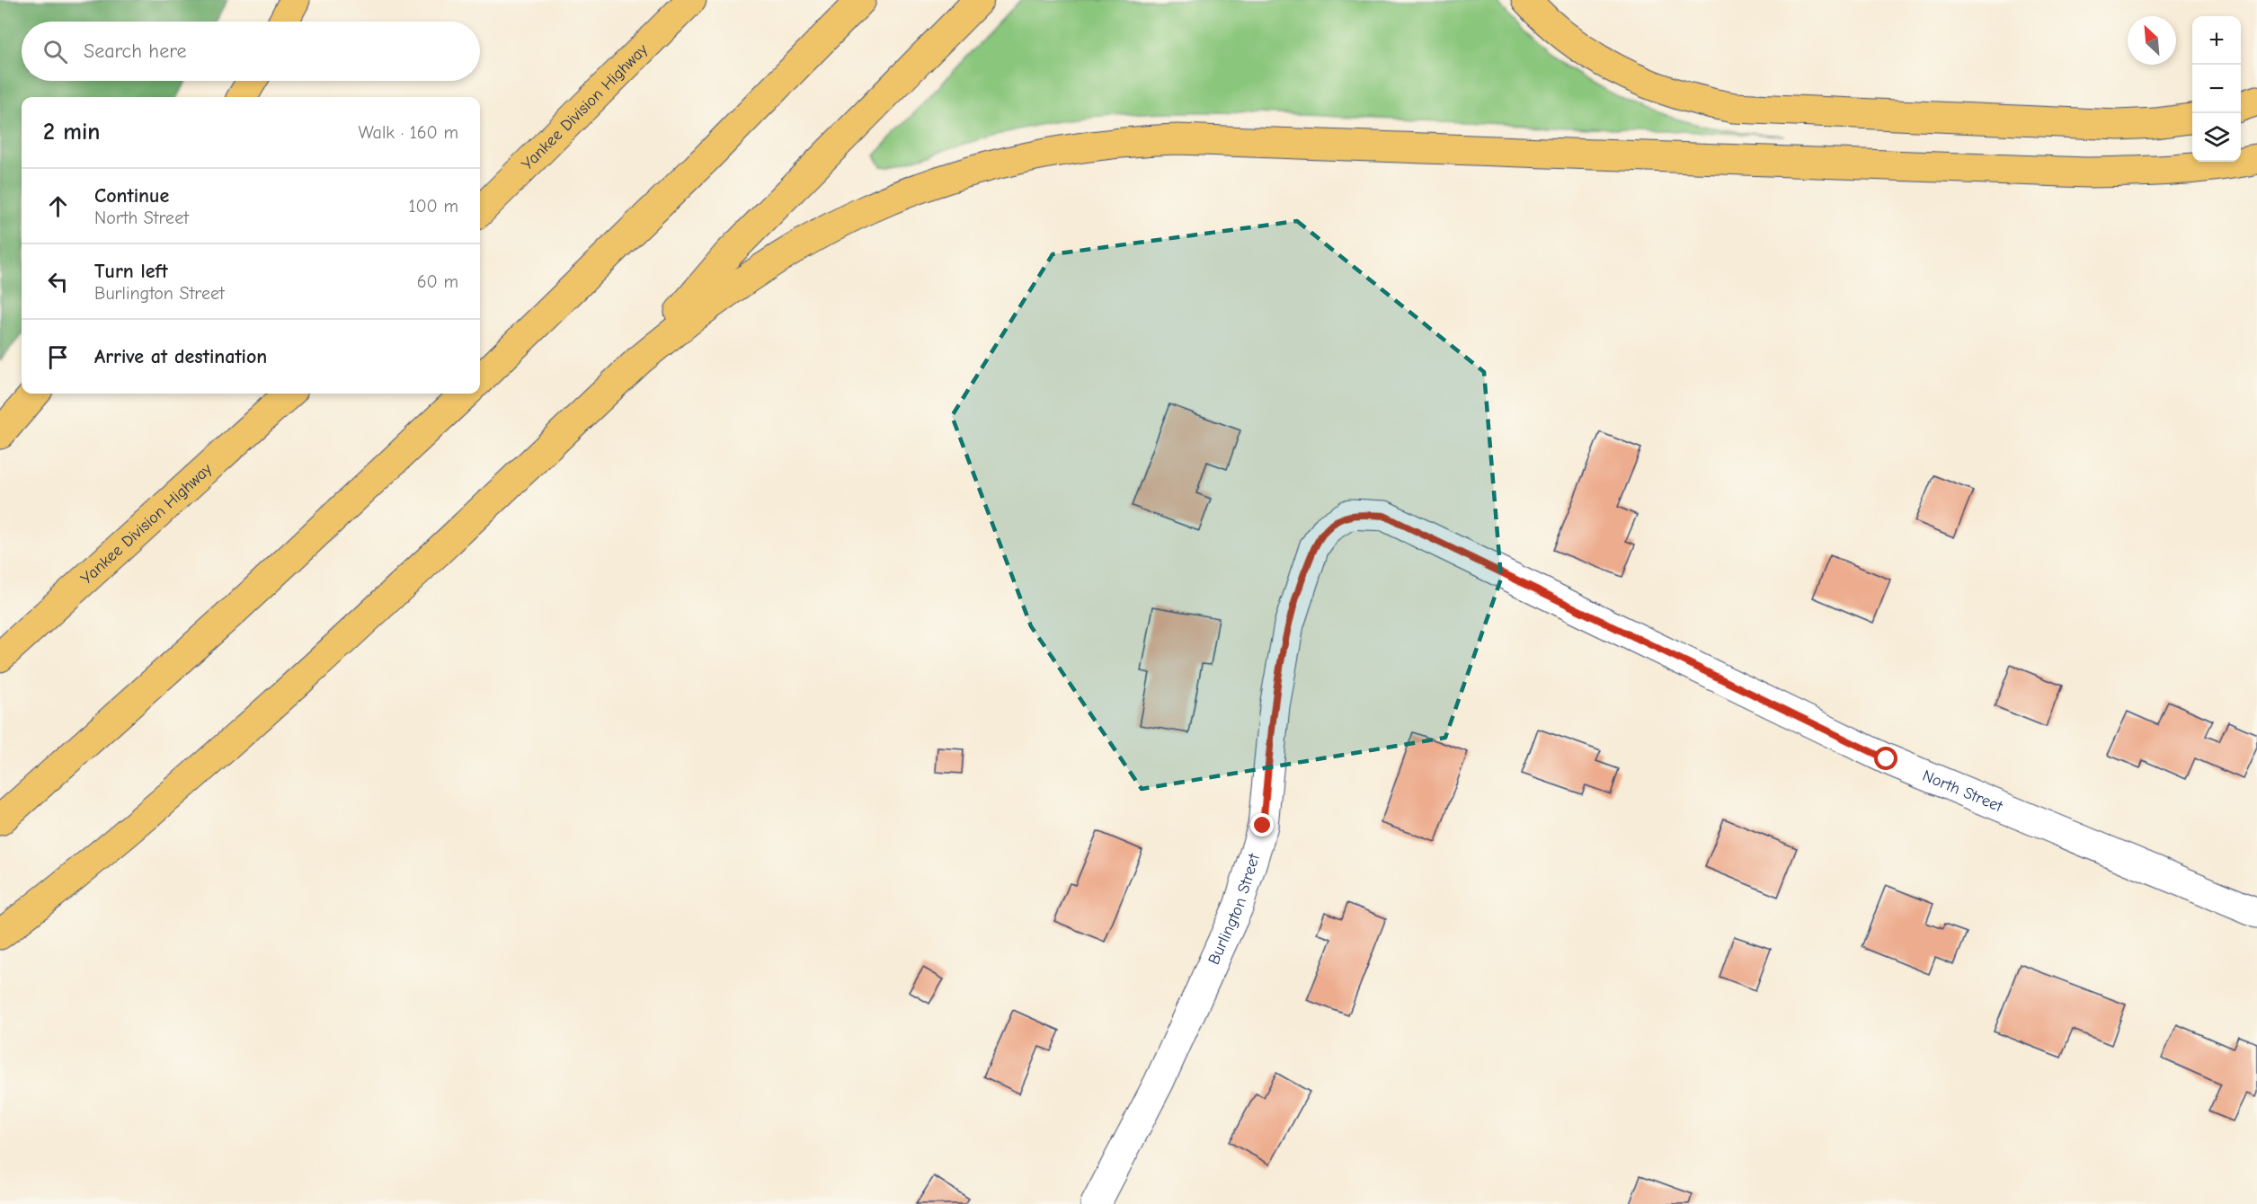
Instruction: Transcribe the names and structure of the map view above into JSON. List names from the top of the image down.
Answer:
{
  "streets": {
    "highway": ["Yankee Division Highway"],
    "street": ["North Street", "Burlington Street"]
  },
  "crossings": [
    ["North Street", "Burlington Street"]
  ],
  "north": "top left",
  "page": {
    "map_buttons": ["+", "−"],
    "search": "Search here",
    "heading": ["2 min", "Walk · 160 m"],
    "list": [
      ["Continue", "North Street", "100 m"],
      ["Turn left", "Burlington Street", "60 m"],
      "Arrive at destination"
    ]
  }
}
